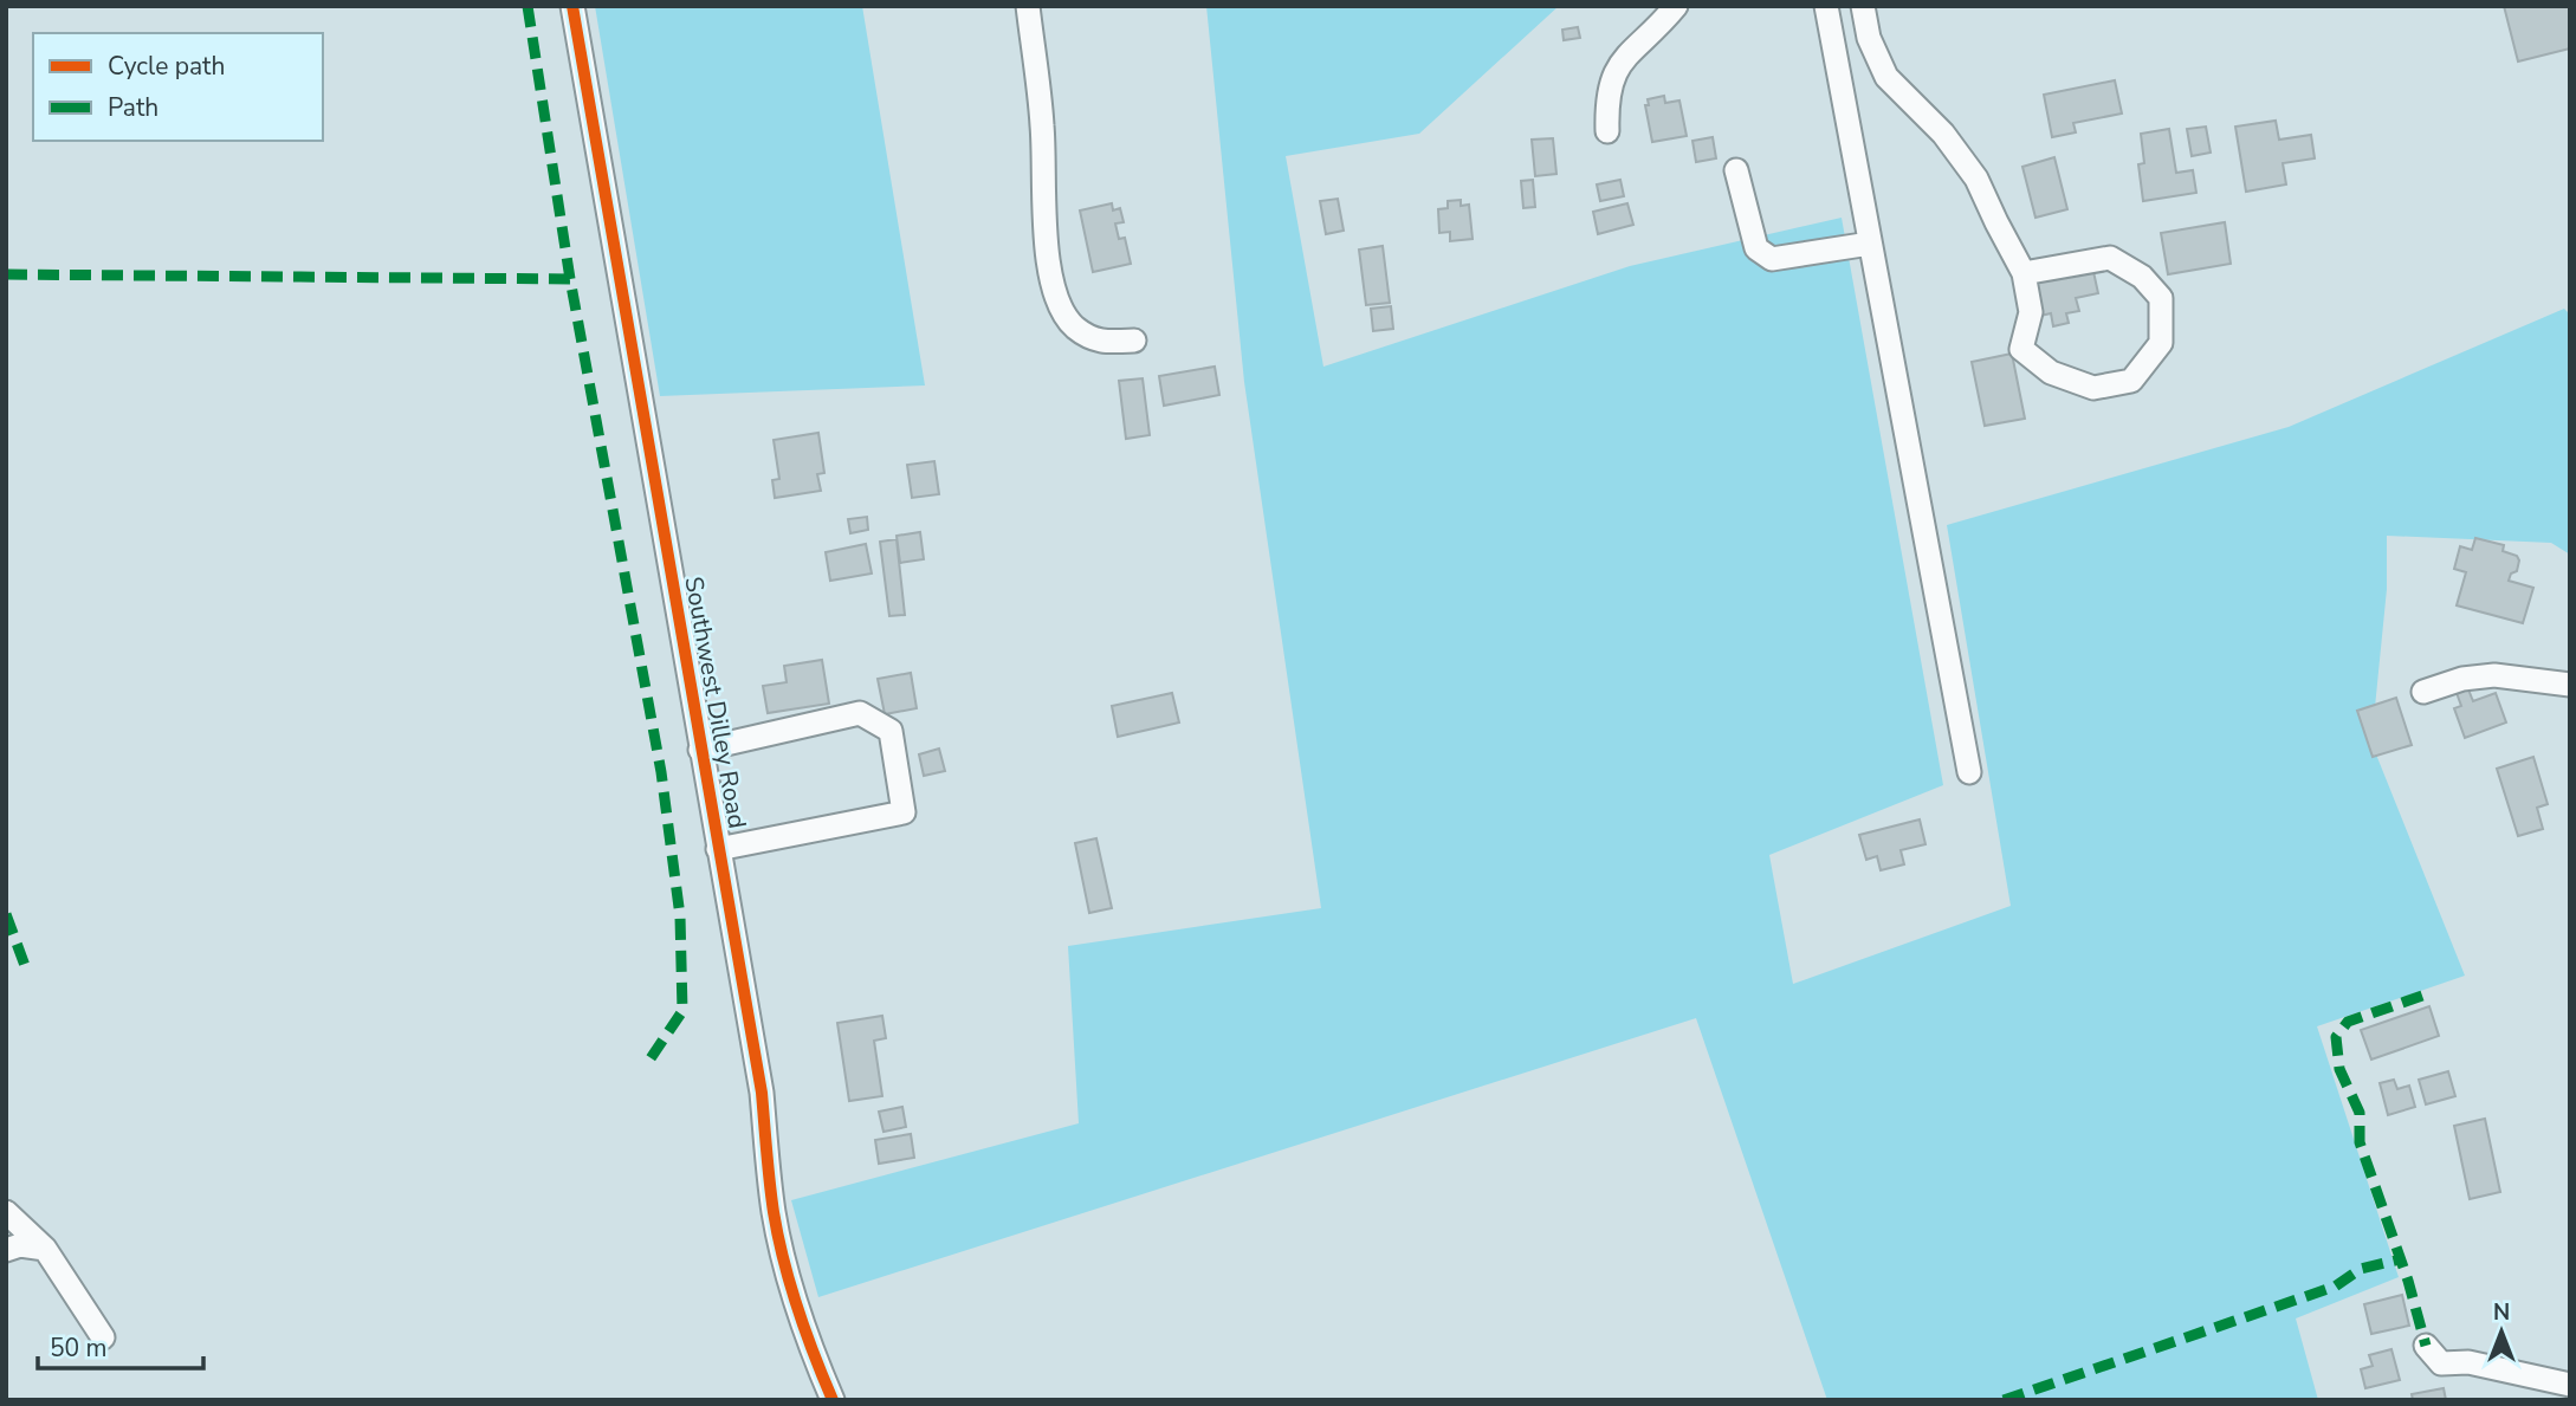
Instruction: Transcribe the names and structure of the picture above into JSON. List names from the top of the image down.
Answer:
{
  "streets": {
    "street": ["Southwest Dilley Road"]
  },
  "legend": ["Cycle path", "Path"],
  "scale_bar": "50 m",
  "north": "top"
}
